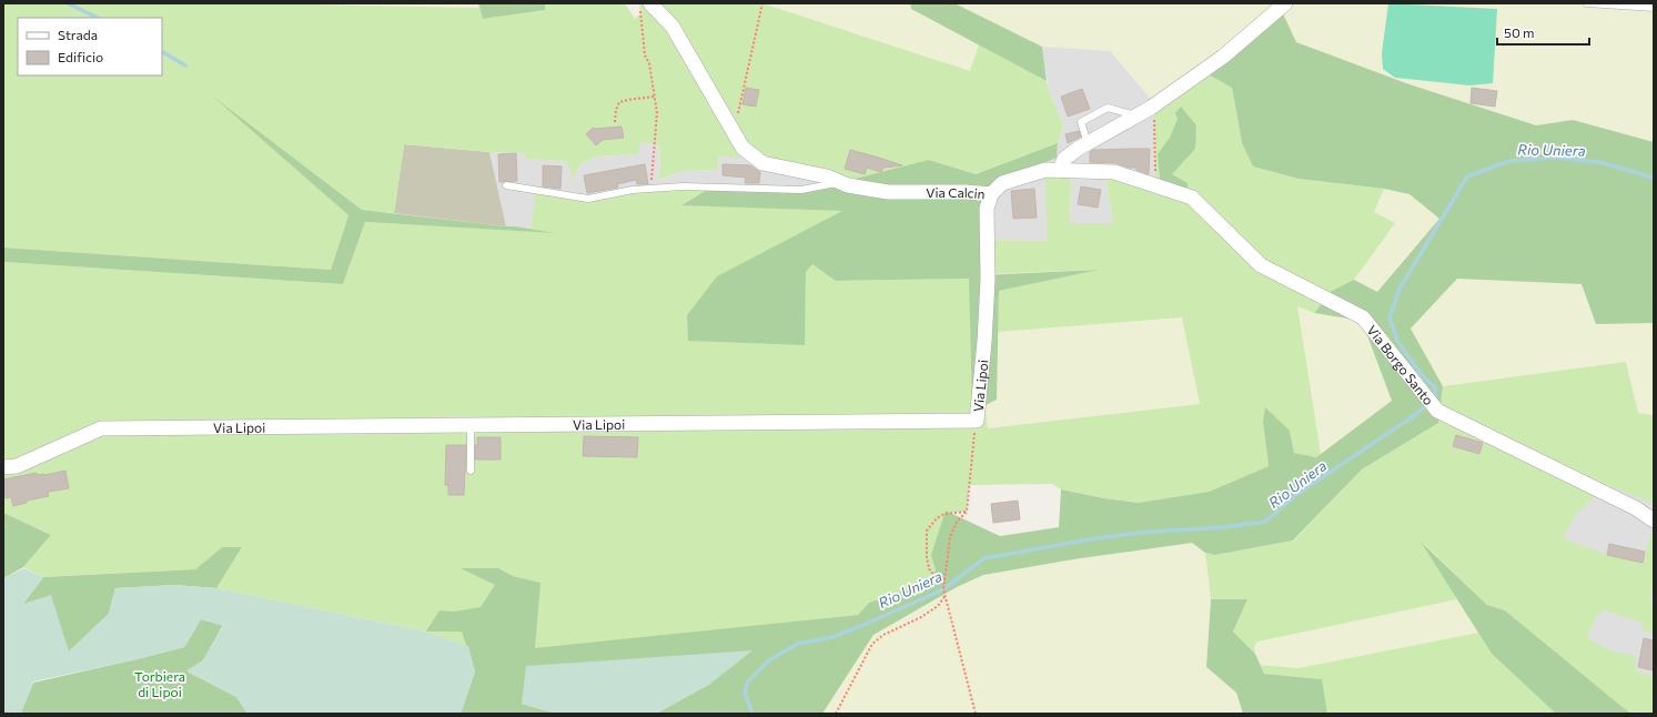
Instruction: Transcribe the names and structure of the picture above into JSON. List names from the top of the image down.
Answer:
{
  "streets": {
    "street": ["Via Calcin", "Via Borgo Santo", "Via Lipoi"]
  },
  "crossings": [
    ["Via Calcin", "Via Borgo Santo"],
    ["Via Calcin", "Via Lipoi"]
  ],
  "water": ["Rio Uniera"],
  "parks": ["Torbiera di Lipoi"],
  "legend": ["Strada", "Edificio"],
  "scale_bar": "50 m"
}
